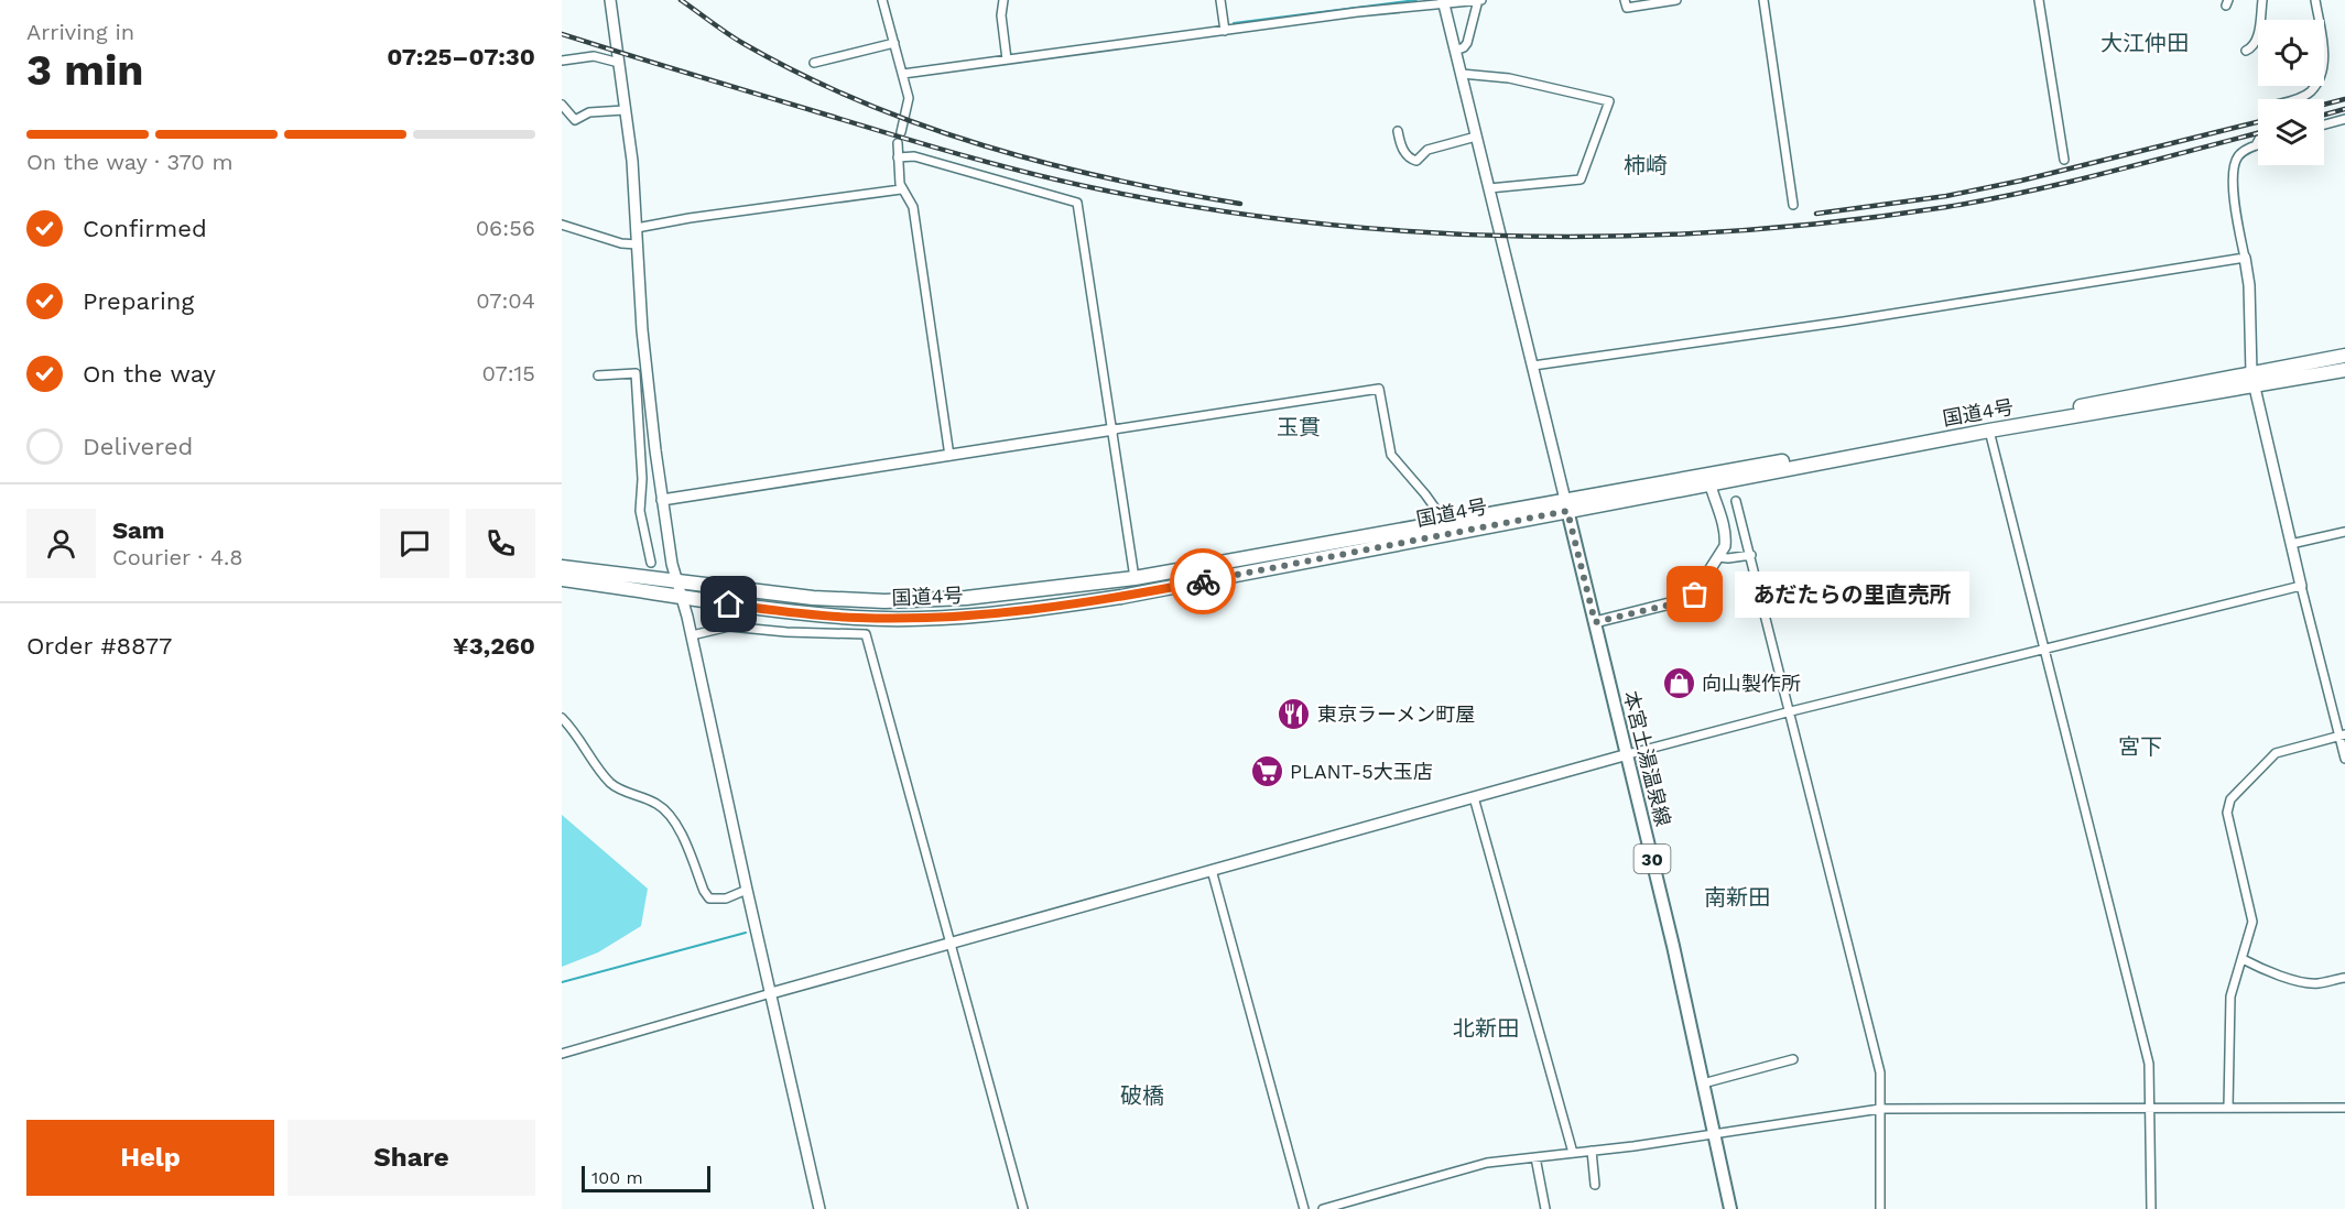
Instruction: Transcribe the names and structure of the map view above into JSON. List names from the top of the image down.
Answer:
{
  "streets": {
    "highway": ["国道4号"],
    "main road": ["本宮土湯温泉線", "30"]
  },
  "crossings": [
    ["国道4号", "本宮土湯温泉線"]
  ],
  "districts": [
    "大江仲田",
    "柿崎",
    "玉貫",
    "宮下",
    "南新田",
    "北新田",
    "破橋"
  ],
  "places": {
    "other": ["あだたらの里直売所"],
    "shop": ["向山製作所"],
    "restaurant": ["東京ラーメン町屋"],
    "supermarket": ["PLANT-5大玉店"]
  },
  "scale_bar": "100 m",
  "page": {
    "heading": ["3 min", "Arriving in", "07:25–07:30"],
    "panel": [
      "Sam",
      "Courier · 4.8",
      "Order #8877",
      "¥3,260"
    ],
    "bar": "On the way · 370 m",
    "list": [
      ["Confirmed", "06:56"],
      ["Preparing", "07:04"],
      ["On the way", "07:15"],
      "Delivered"
    ],
    "bubble": "あだたらの里直売所",
    "buttons": ["Help", "Share"],
    "scale": "100 m"
  }
}
